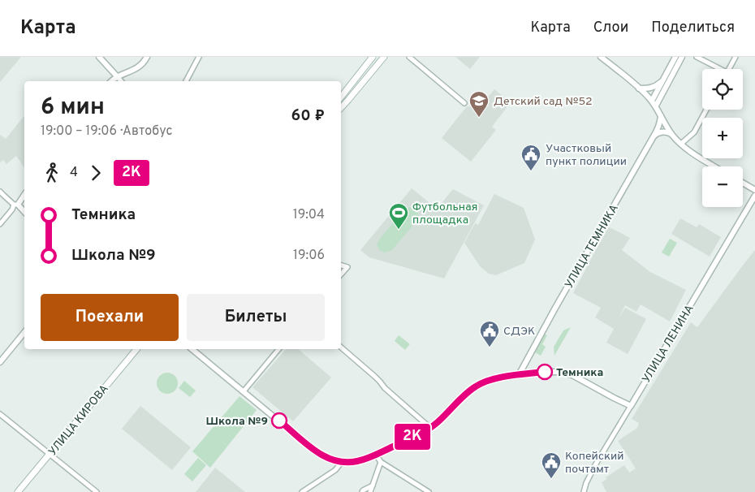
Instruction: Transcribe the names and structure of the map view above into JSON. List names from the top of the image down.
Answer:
{
  "streets": {
    "main road": ["УЛИЦА КИРОВА"],
    "street": ["УЛИЦА ТЕМНИКА", "УЛИЦА ЛЕНИНА"]
  },
  "places": {
    "school or university": ["Детский сад №52"],
    "public building": ["Участковый пункт полиции", "СДЭК", "Копейский почтамт"],
    "sports": ["Футбольная площадка"],
    "other": ["Темника", "Школа №9"]
  },
  "lines": ["bus line 2К"],
  "page": {
    "header": "Карта",
    "nav": ["Карта", "Слои", "Поделиться"],
    "on_map": "2К",
    "map_buttons": ["+", "−"],
    "heading": ["6 мин", "19:00 – 19:06 · Автобус", "60 ₽"],
    "legs": ["4", "2К"],
    "list": [
      {
        "name": "Темника",
        "value": "19:04"
      },
      {
        "name": "Школа №9",
        "value": "19:06"
      }
    ],
    "buttons": ["Поехали", "Билеты"]
  }
}
